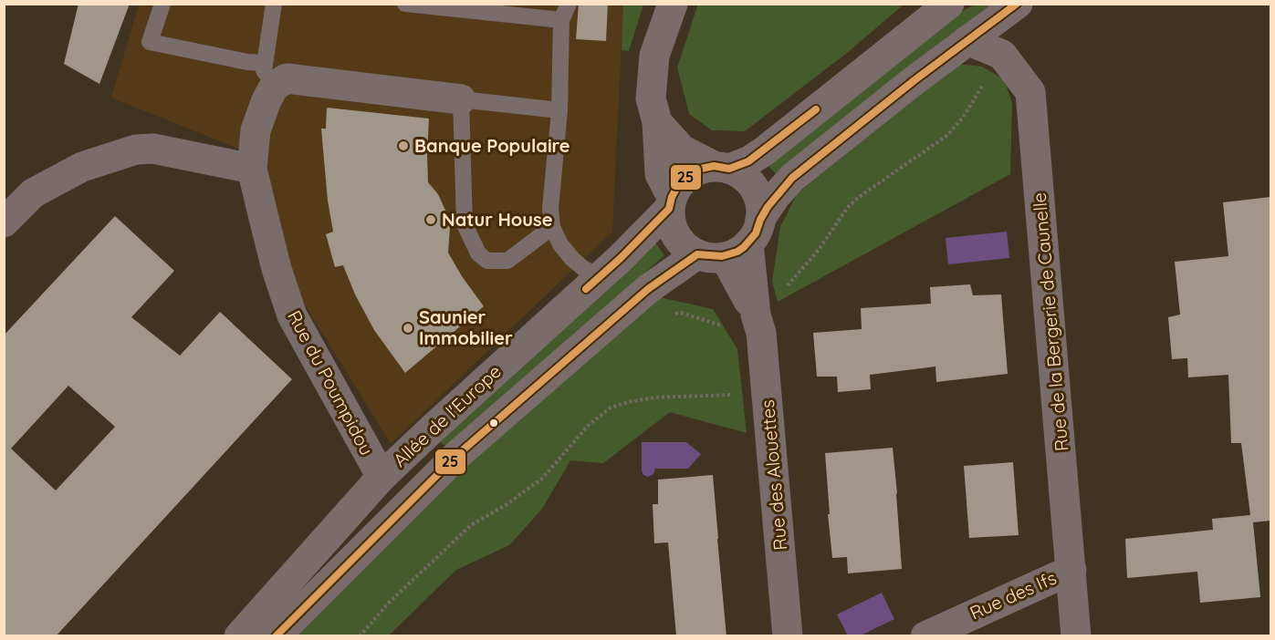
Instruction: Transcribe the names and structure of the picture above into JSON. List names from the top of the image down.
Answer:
{
  "streets": {
    "street": [
      "Rue de la Bergerie de Caunelle",
      "Rue du Poumpidou",
      "Allée de l'Europe",
      "Rue des Alouettes",
      "Rue des Ifs"
    ]
  },
  "crossings": [
    ["Rue de la Bergerie de Caunelle", "Rue des Ifs"],
    ["Rue du Poumpidou", "Allée de l'Europe"],
    ["Allée de l'Europe", "Rue des Alouettes"]
  ],
  "places": ["Banque Populaire", "Natur House", "Saunier Immobilier"],
  "lines": ["transit line 25"]
}
